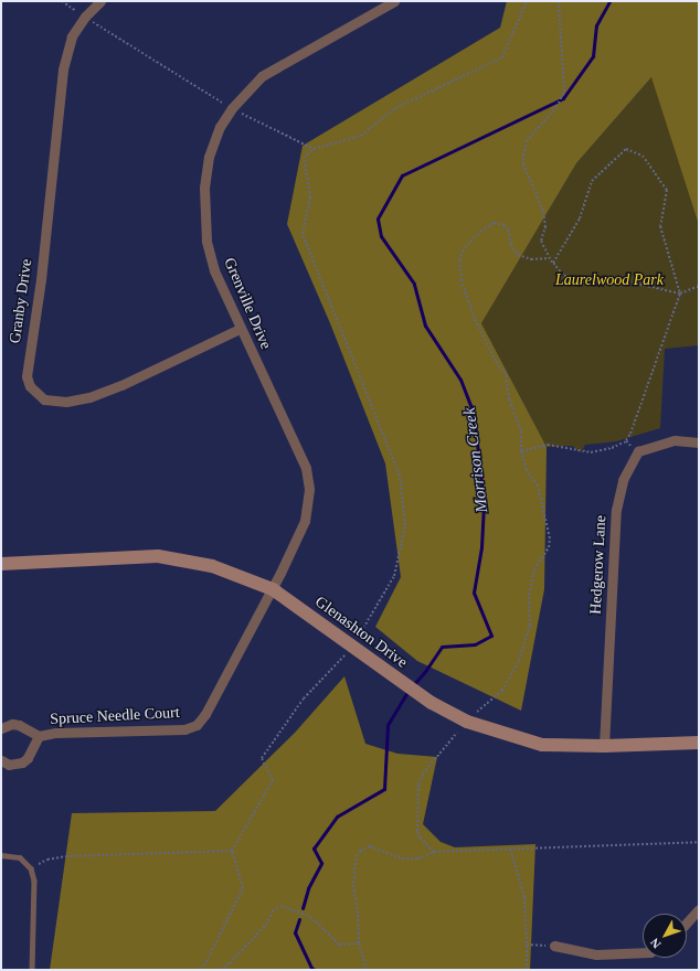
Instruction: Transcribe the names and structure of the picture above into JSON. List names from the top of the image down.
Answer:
{
  "streets": {
    "street": [
      "Granby Drive",
      "Grenville Drive",
      "Hedgerow Lane",
      "Glenashton Drive",
      "Spruce Needle Court"
    ]
  },
  "crossings": [
    ["Granby Drive", "Grenville Drive"],
    ["Grenville Drive", "Glenashton Drive"],
    ["Grenville Drive", "Spruce Needle Court"],
    ["Hedgerow Lane", "Glenashton Drive"],
    ["Glenashton Drive", "Spruce Needle Court"]
  ],
  "water": ["Morrison Creek"],
  "parks": ["Laurelwood Park"],
  "north": "bottom left"
}
